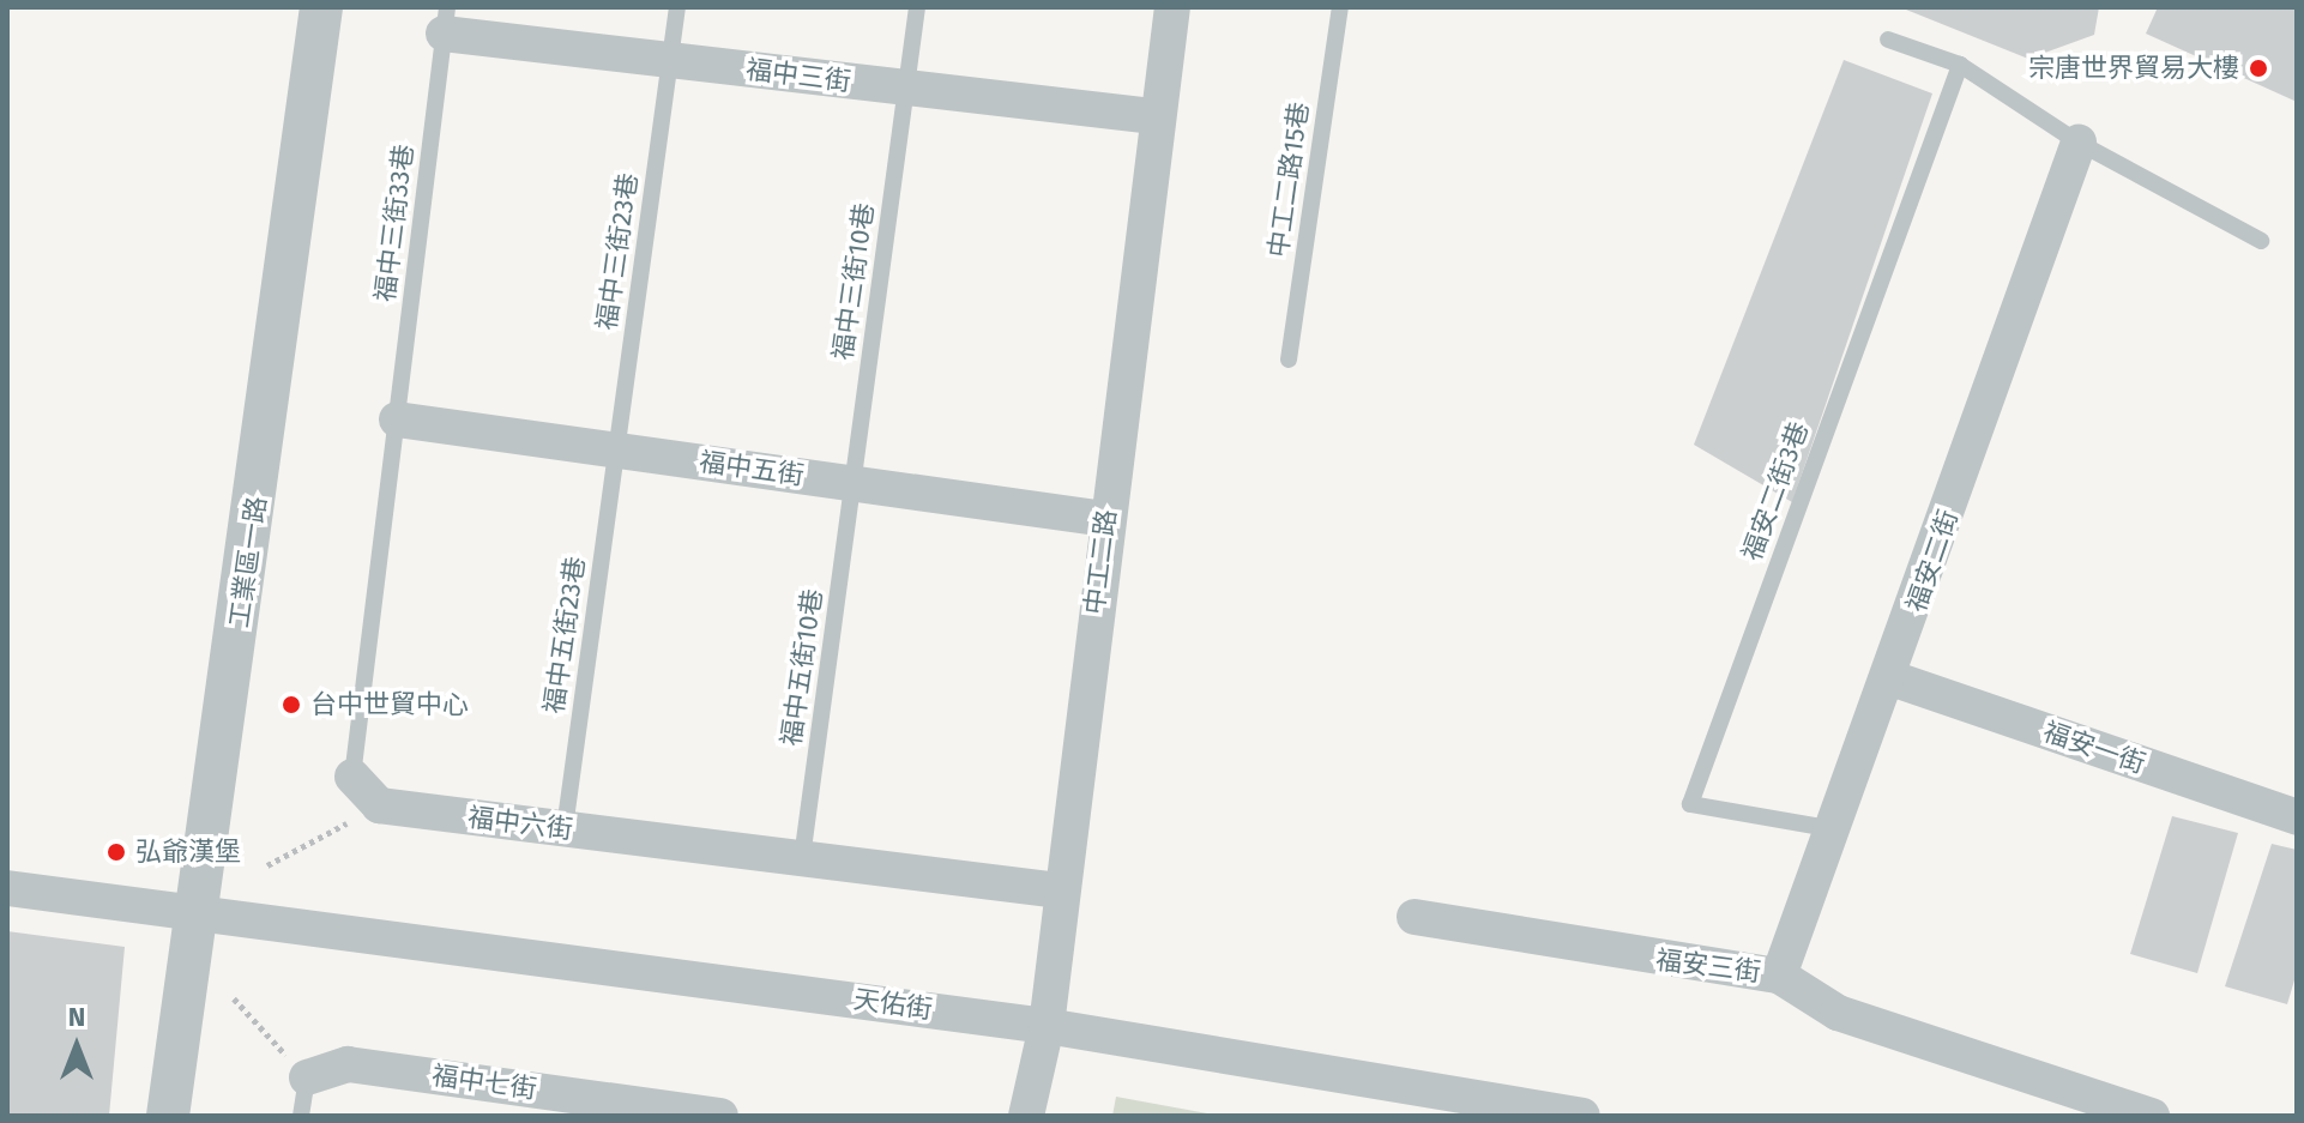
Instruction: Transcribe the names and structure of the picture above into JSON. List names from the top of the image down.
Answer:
{
  "streets": {
    "street": [
      "福中三街",
      "福中五街",
      "福安二街",
      "工業區一路",
      "中工二路",
      "福安一街",
      "福中六街",
      "福安三街",
      "天佑街",
      "福中七街"
    ],
    "lane": [
      "中工二路15巷",
      "福中三街33巷",
      "福中三街23巷",
      "福中三街10巷",
      "福安二街3巷",
      "福中五街23巷",
      "福中五街10巷"
    ]
  },
  "crossings": [
    ["福中三街", "福中三街33巷"],
    ["福中三街", "福中三街23巷"],
    ["福中三街", "福中三街10巷"],
    ["福中三街", "中工二路"],
    ["福中三街33巷", "福中五街"],
    ["福中三街23巷", "福中五街"],
    ["福中三街23巷", "福中五街23巷"],
    ["福中三街10巷", "福中五街"],
    ["福中三街10巷", "福中五街10巷"],
    ["福中五街", "中工二路"],
    ["福中五街", "福中五街23巷"],
    ["福中五街", "福中五街10巷"],
    ["福安二街3巷", "福安二街"],
    ["福安二街", "福安一街"],
    ["福安二街", "福安三街"],
    ["工業區一路", "天佑街"],
    ["中工二路", "福中六街"],
    ["中工二路", "天佑街"],
    ["福中五街23巷", "福中六街"],
    ["福中五街10巷", "福中六街"]
  ],
  "places": ["宗唐世界貿易大樓", "台中世貿中心", "弘爺漢堡"],
  "north": "top"
}
